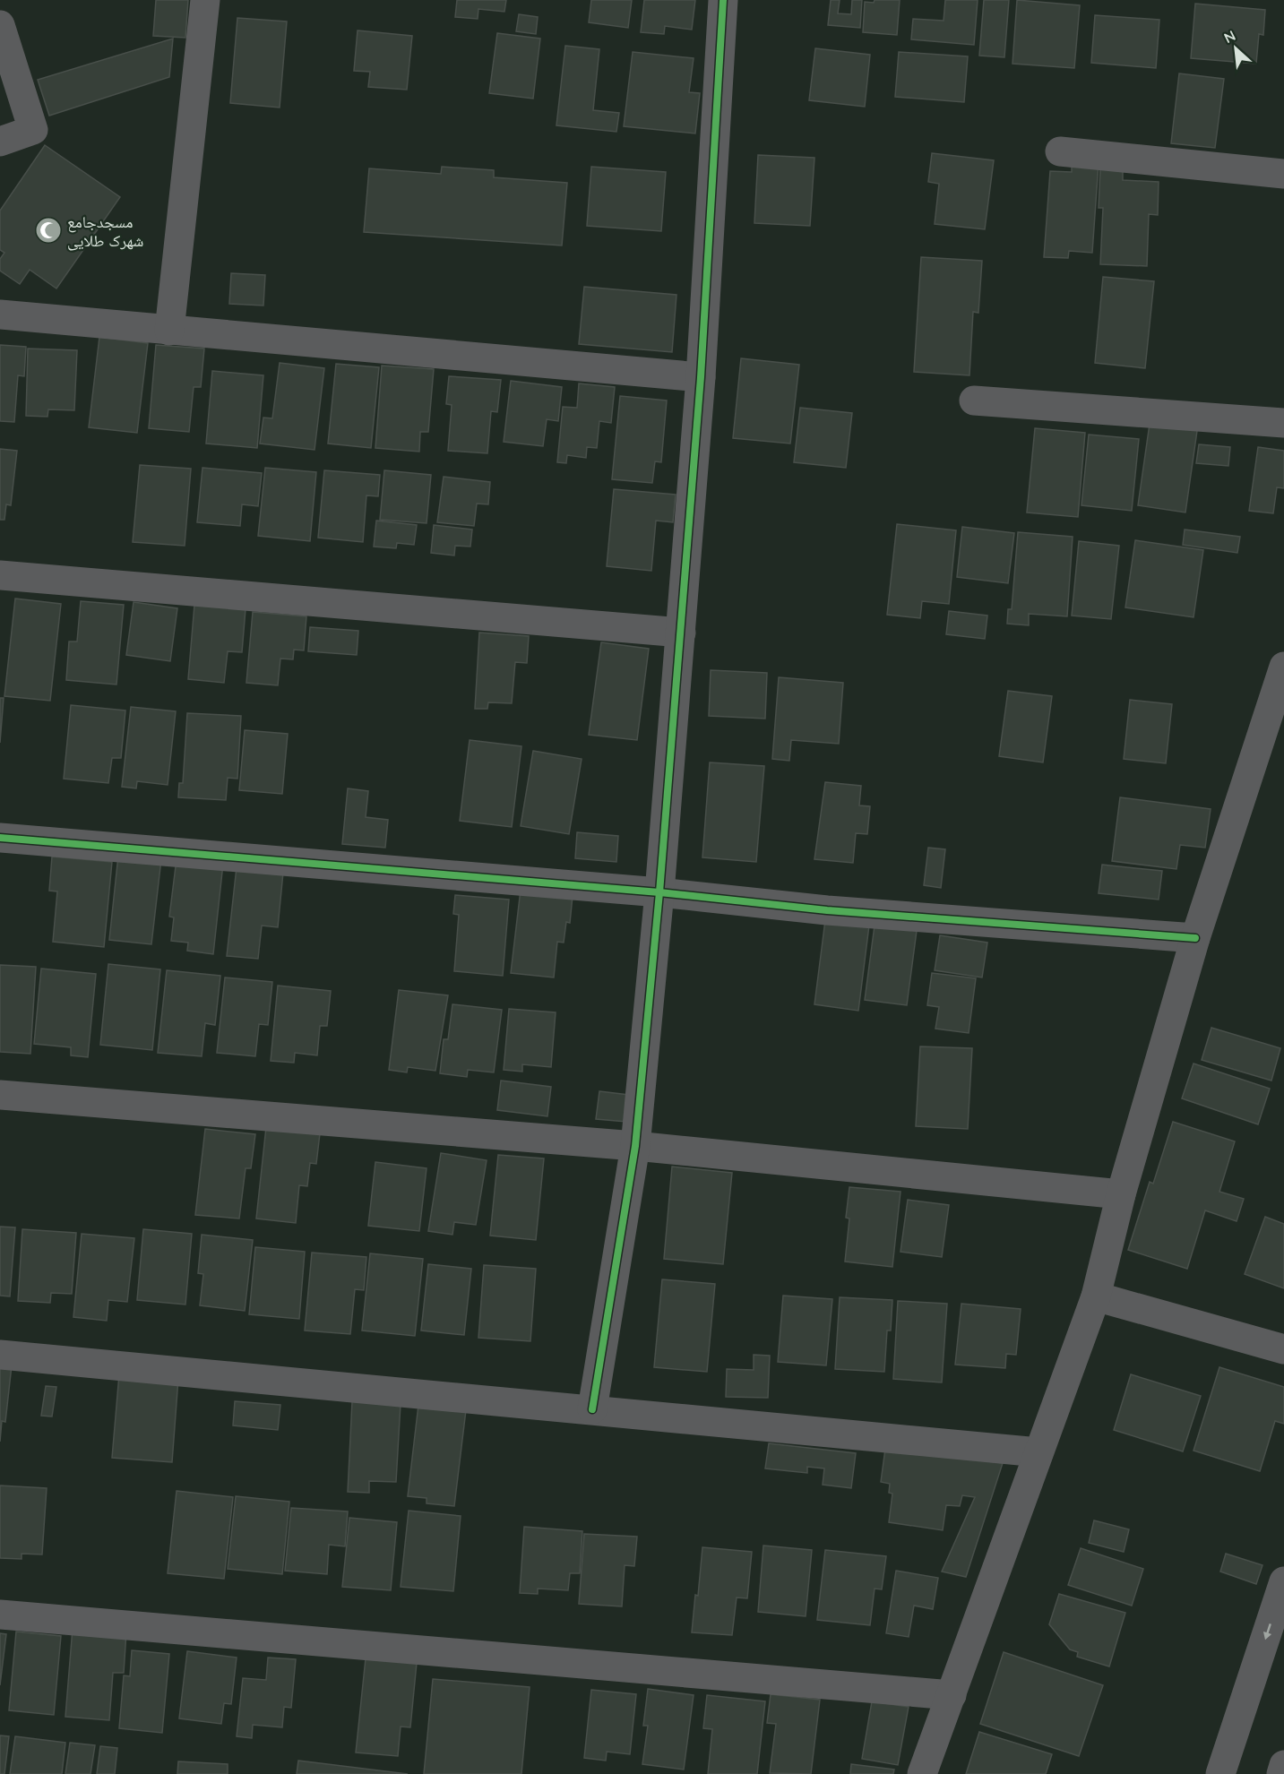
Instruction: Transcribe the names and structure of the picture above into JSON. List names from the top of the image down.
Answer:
{
  "places": {
    "mosque": ["مسجدجامع شهرک طلایی"]
  },
  "north": "top left"
}
